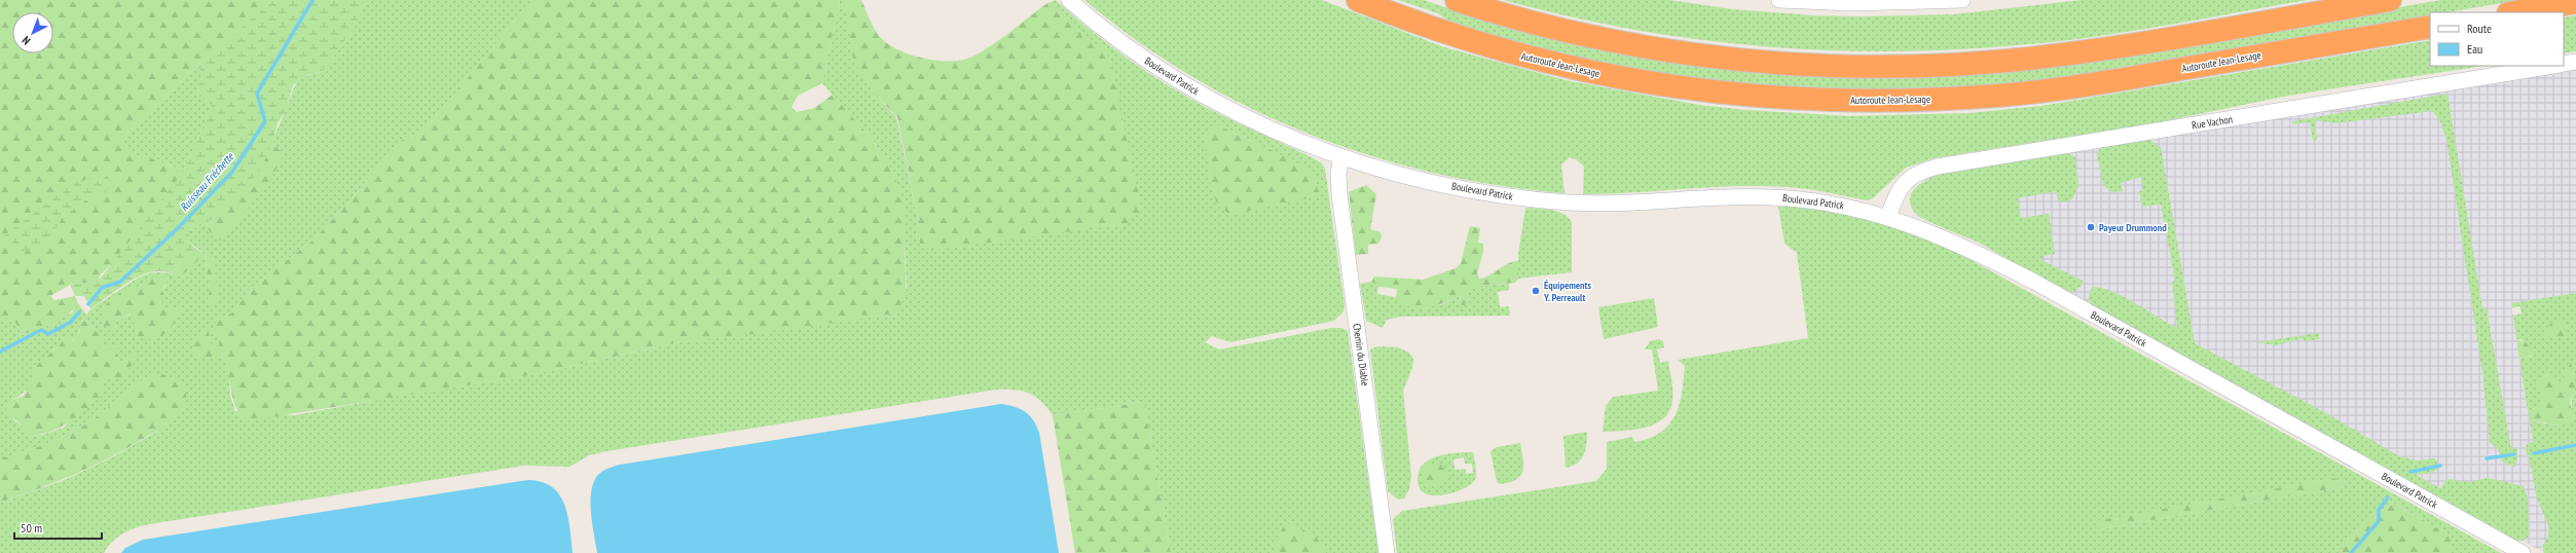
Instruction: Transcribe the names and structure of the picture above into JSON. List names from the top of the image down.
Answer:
{
  "streets": {
    "highway": ["Autoroute Jean-Lesage"],
    "street": ["Boulevard Patrick", "Rue Vachon", "Chemin du Diable"]
  },
  "crossings": [
    ["Boulevard Patrick", "Rue Vachon"],
    ["Boulevard Patrick", "Chemin du Diable"]
  ],
  "water": ["Ruisseau Fréchette"],
  "places": ["Payeur Drummond", "Équipements Y. Perreault"],
  "legend": ["Route", "Eau"],
  "scale_bar": "50 m",
  "north": "bottom left"
}
